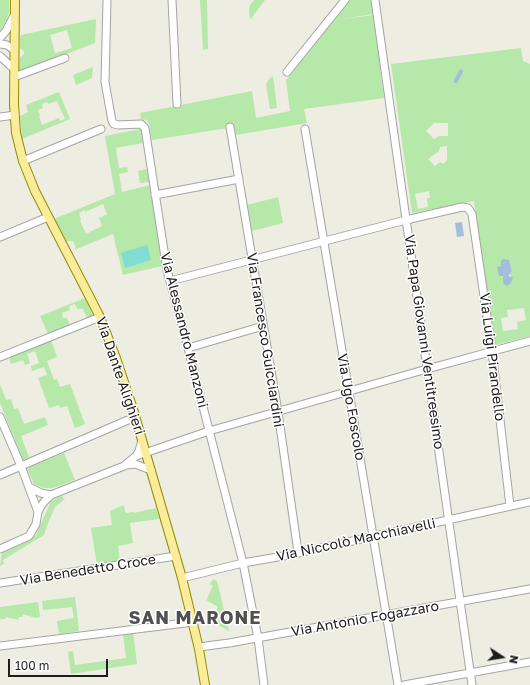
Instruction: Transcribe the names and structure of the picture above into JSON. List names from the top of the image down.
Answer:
{
  "streets": {
    "main road": ["Via Dante Alighieri"],
    "street": [
      "Via Alessandro Manzoni",
      "Via Francesco Guicciardini",
      "Via Papa Giovanni Ventitreesimo",
      "Via Luigi Pirandello",
      "Via Ugo Foscolo",
      "Via Niccolò Macchiavelli",
      "Via Benedetto Croce",
      "Via Antonio Fogazzaro"
    ]
  },
  "crossings": [
    ["Via Alessandro Manzoni", "Via Niccolò Macchiavelli"],
    ["Via Alessandro Manzoni", "Via Antonio Fogazzaro"],
    ["Via Francesco Guicciardini", "Via Niccolò Macchiavelli"],
    ["Via Papa Giovanni Ventitreesimo", "Via Luigi Pirandello"],
    ["Via Papa Giovanni Ventitreesimo", "Via Niccolò Macchiavelli"],
    ["Via Papa Giovanni Ventitreesimo", "Via Antonio Fogazzaro"],
    ["Via Luigi Pirandello", "Via Niccolò Macchiavelli"],
    ["Via Dante Alighieri", "Via Niccolò Macchiavelli"],
    ["Via Dante Alighieri", "Via Benedetto Croce"],
    ["Via Dante Alighieri", "Via Antonio Fogazzaro"],
    ["Via Ugo Foscolo", "Via Niccolò Macchiavelli"],
    ["Via Ugo Foscolo", "Via Antonio Fogazzaro"]
  ],
  "districts": ["SAN MARONE"],
  "scale_bar": "100 m",
  "north": "right"
}
